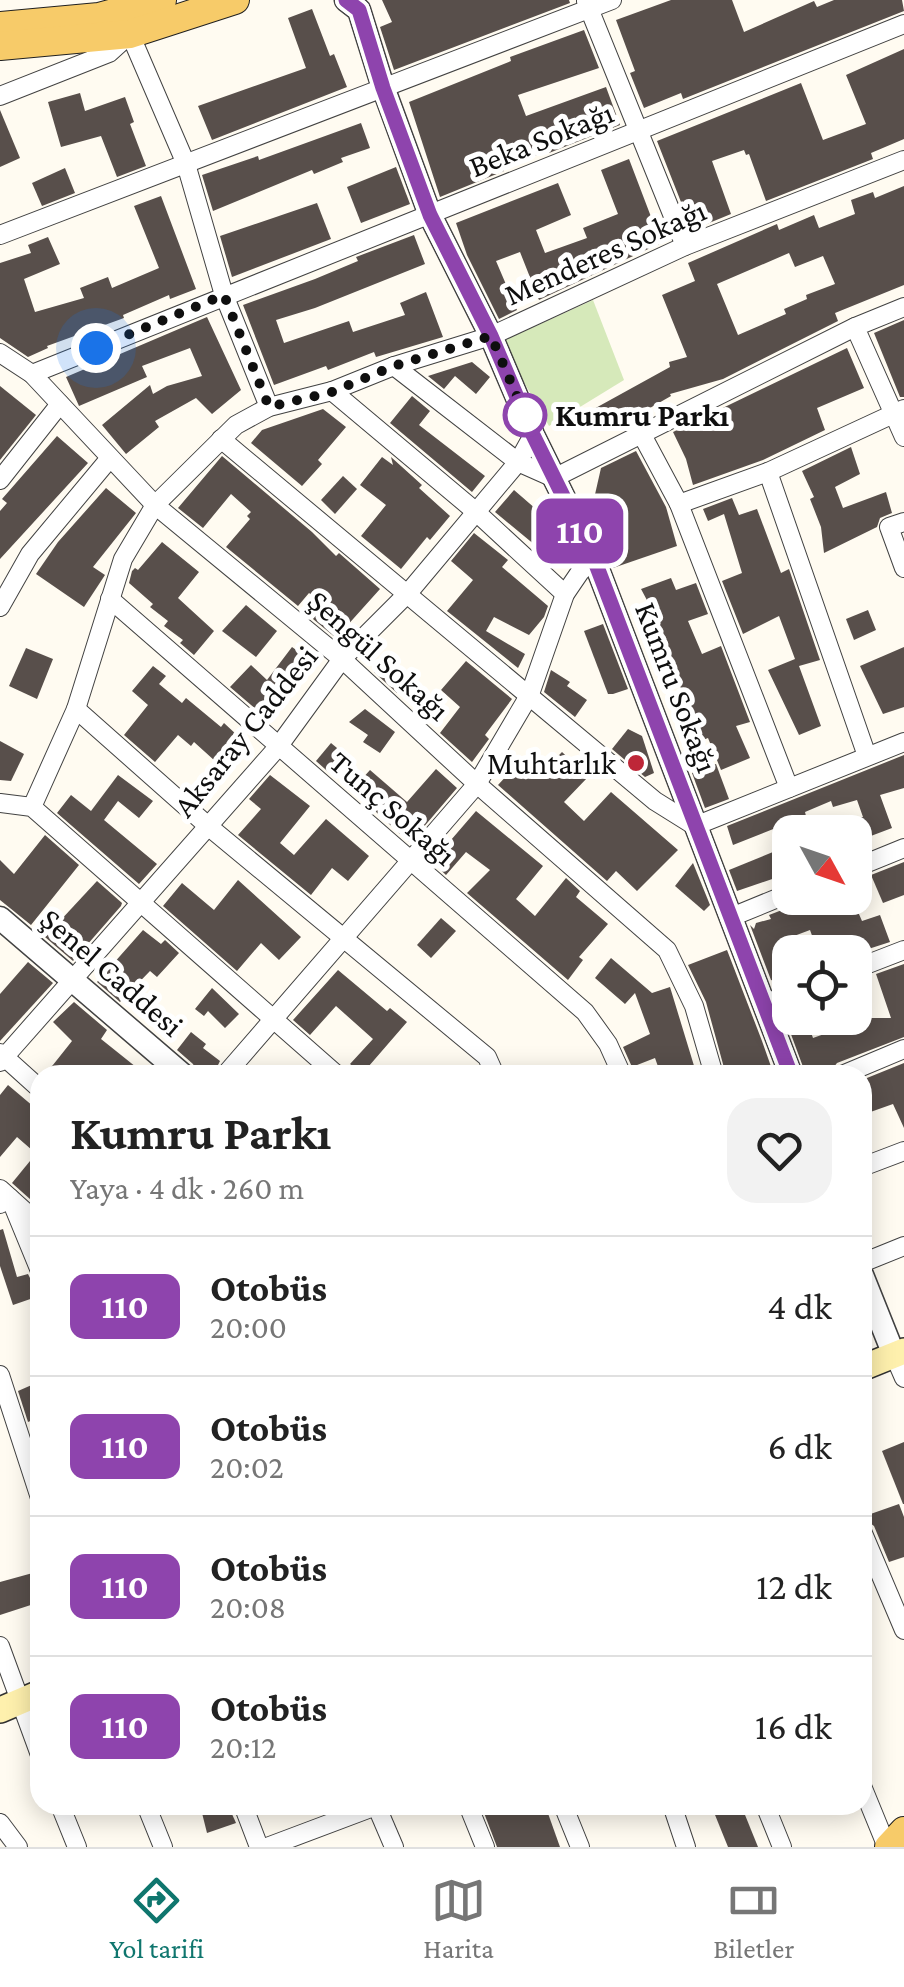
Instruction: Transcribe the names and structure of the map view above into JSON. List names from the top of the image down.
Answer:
{
  "streets": {
    "street": [
      "Beka Sokağı",
      "Menderes Sokağı",
      "Şengül Sokağı",
      "Kumru Sokağı",
      "Aksaray Caddesi",
      "Tunç Sokağı",
      "Şenel Caddesi"
    ]
  },
  "crossings": [
    ["Beka Sokağı", "Şengül Sokağı"],
    ["Beka Sokağı", "Kumru Sokağı"],
    ["Menderes Sokağı", "Şengül Sokağı"],
    ["Menderes Sokağı", "Kumru Sokağı"],
    ["Menderes Sokağı", "Tunç Sokağı"],
    ["Şengül Sokağı", "Aksaray Caddesi"],
    ["Kumru Sokağı", "Aksaray Caddesi"],
    ["Aksaray Caddesi", "Tunç Sokağı"],
    ["Aksaray Caddesi", "Şenel Caddesi"]
  ],
  "places": ["Kumru Parkı", "Muhtarlık"],
  "lines": ["bus line 110"],
  "north": "bottom right",
  "page": {
    "on_map": "110",
    "heading": ["Kumru Parkı", "Yaya · 4 dk · 260 m"],
    "list": [
      {
        "mark": "110",
        "name": "Otobüs",
        "note": "20:00",
        "value": "4 dk"
      },
      {
        "mark": "110",
        "name": "Otobüs",
        "note": "20:02",
        "value": "6 dk"
      },
      {
        "mark": "110",
        "name": "Otobüs",
        "note": "20:08",
        "value": "12 dk"
      },
      {
        "mark": "110",
        "name": "Otobüs",
        "note": "20:12",
        "value": "16 dk"
      }
    ],
    "tabs": ["Yol tarifi", "Harita", "Biletler"]
  }
}
